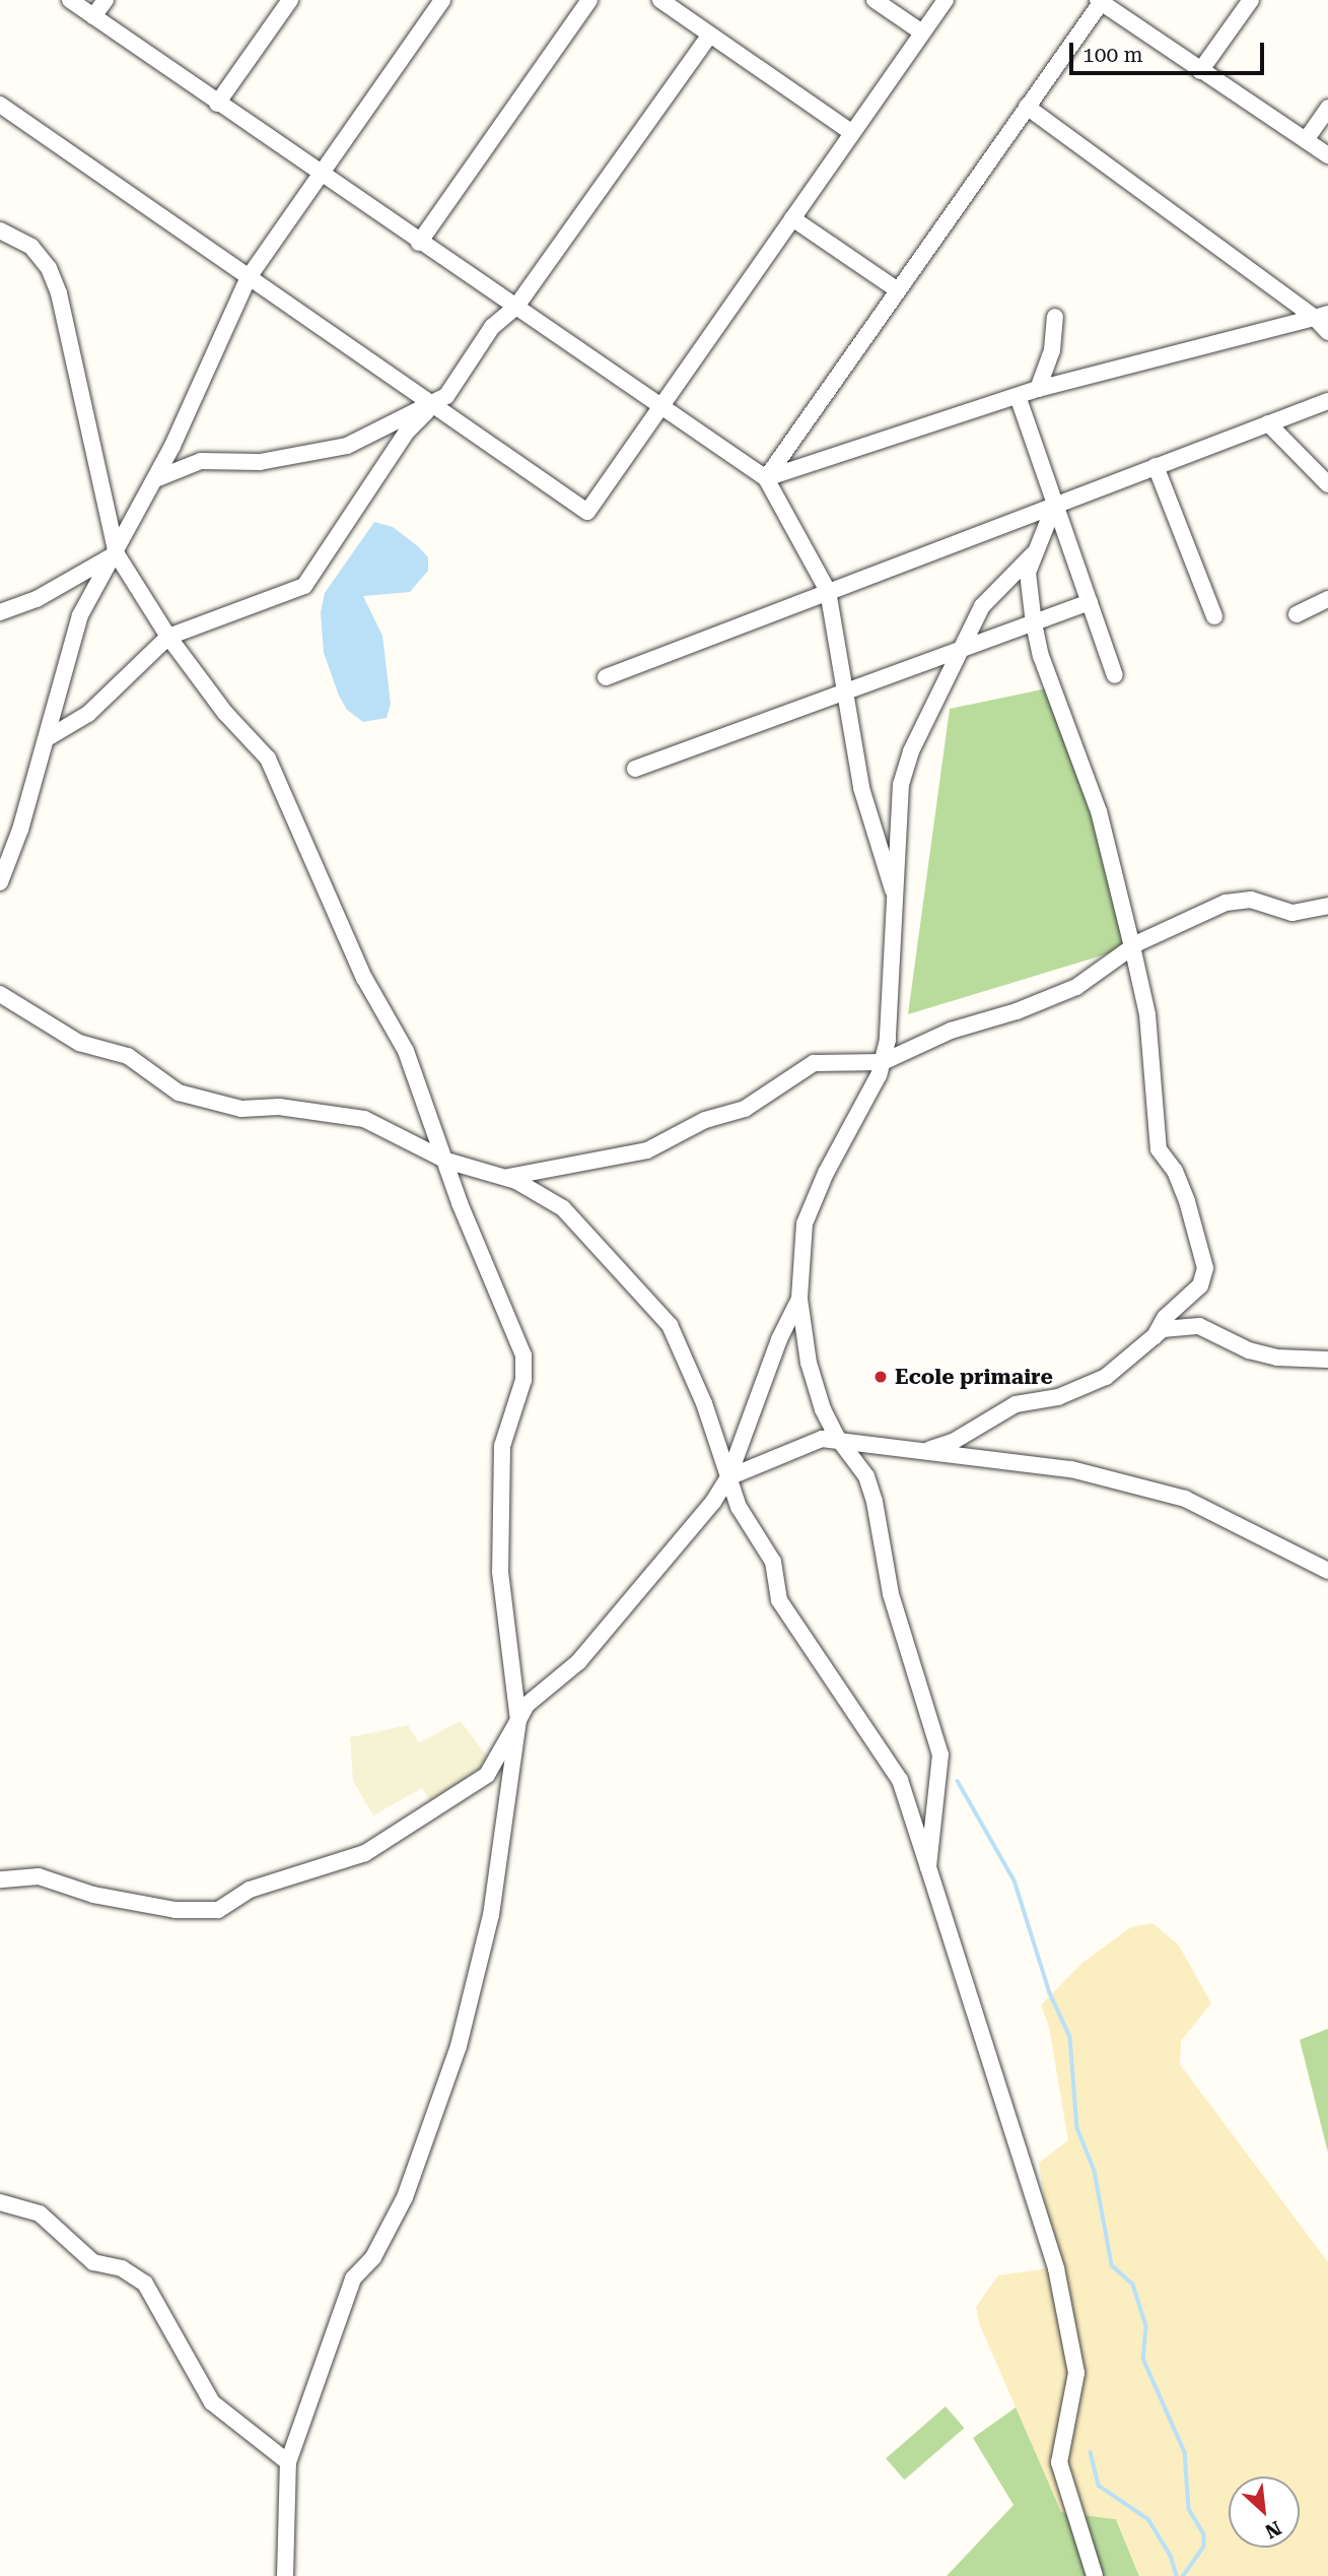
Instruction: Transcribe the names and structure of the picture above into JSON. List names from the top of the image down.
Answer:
{
  "places": ["Ecole primaire"],
  "scale_bar": "100 m",
  "north": "bottom right"
}
